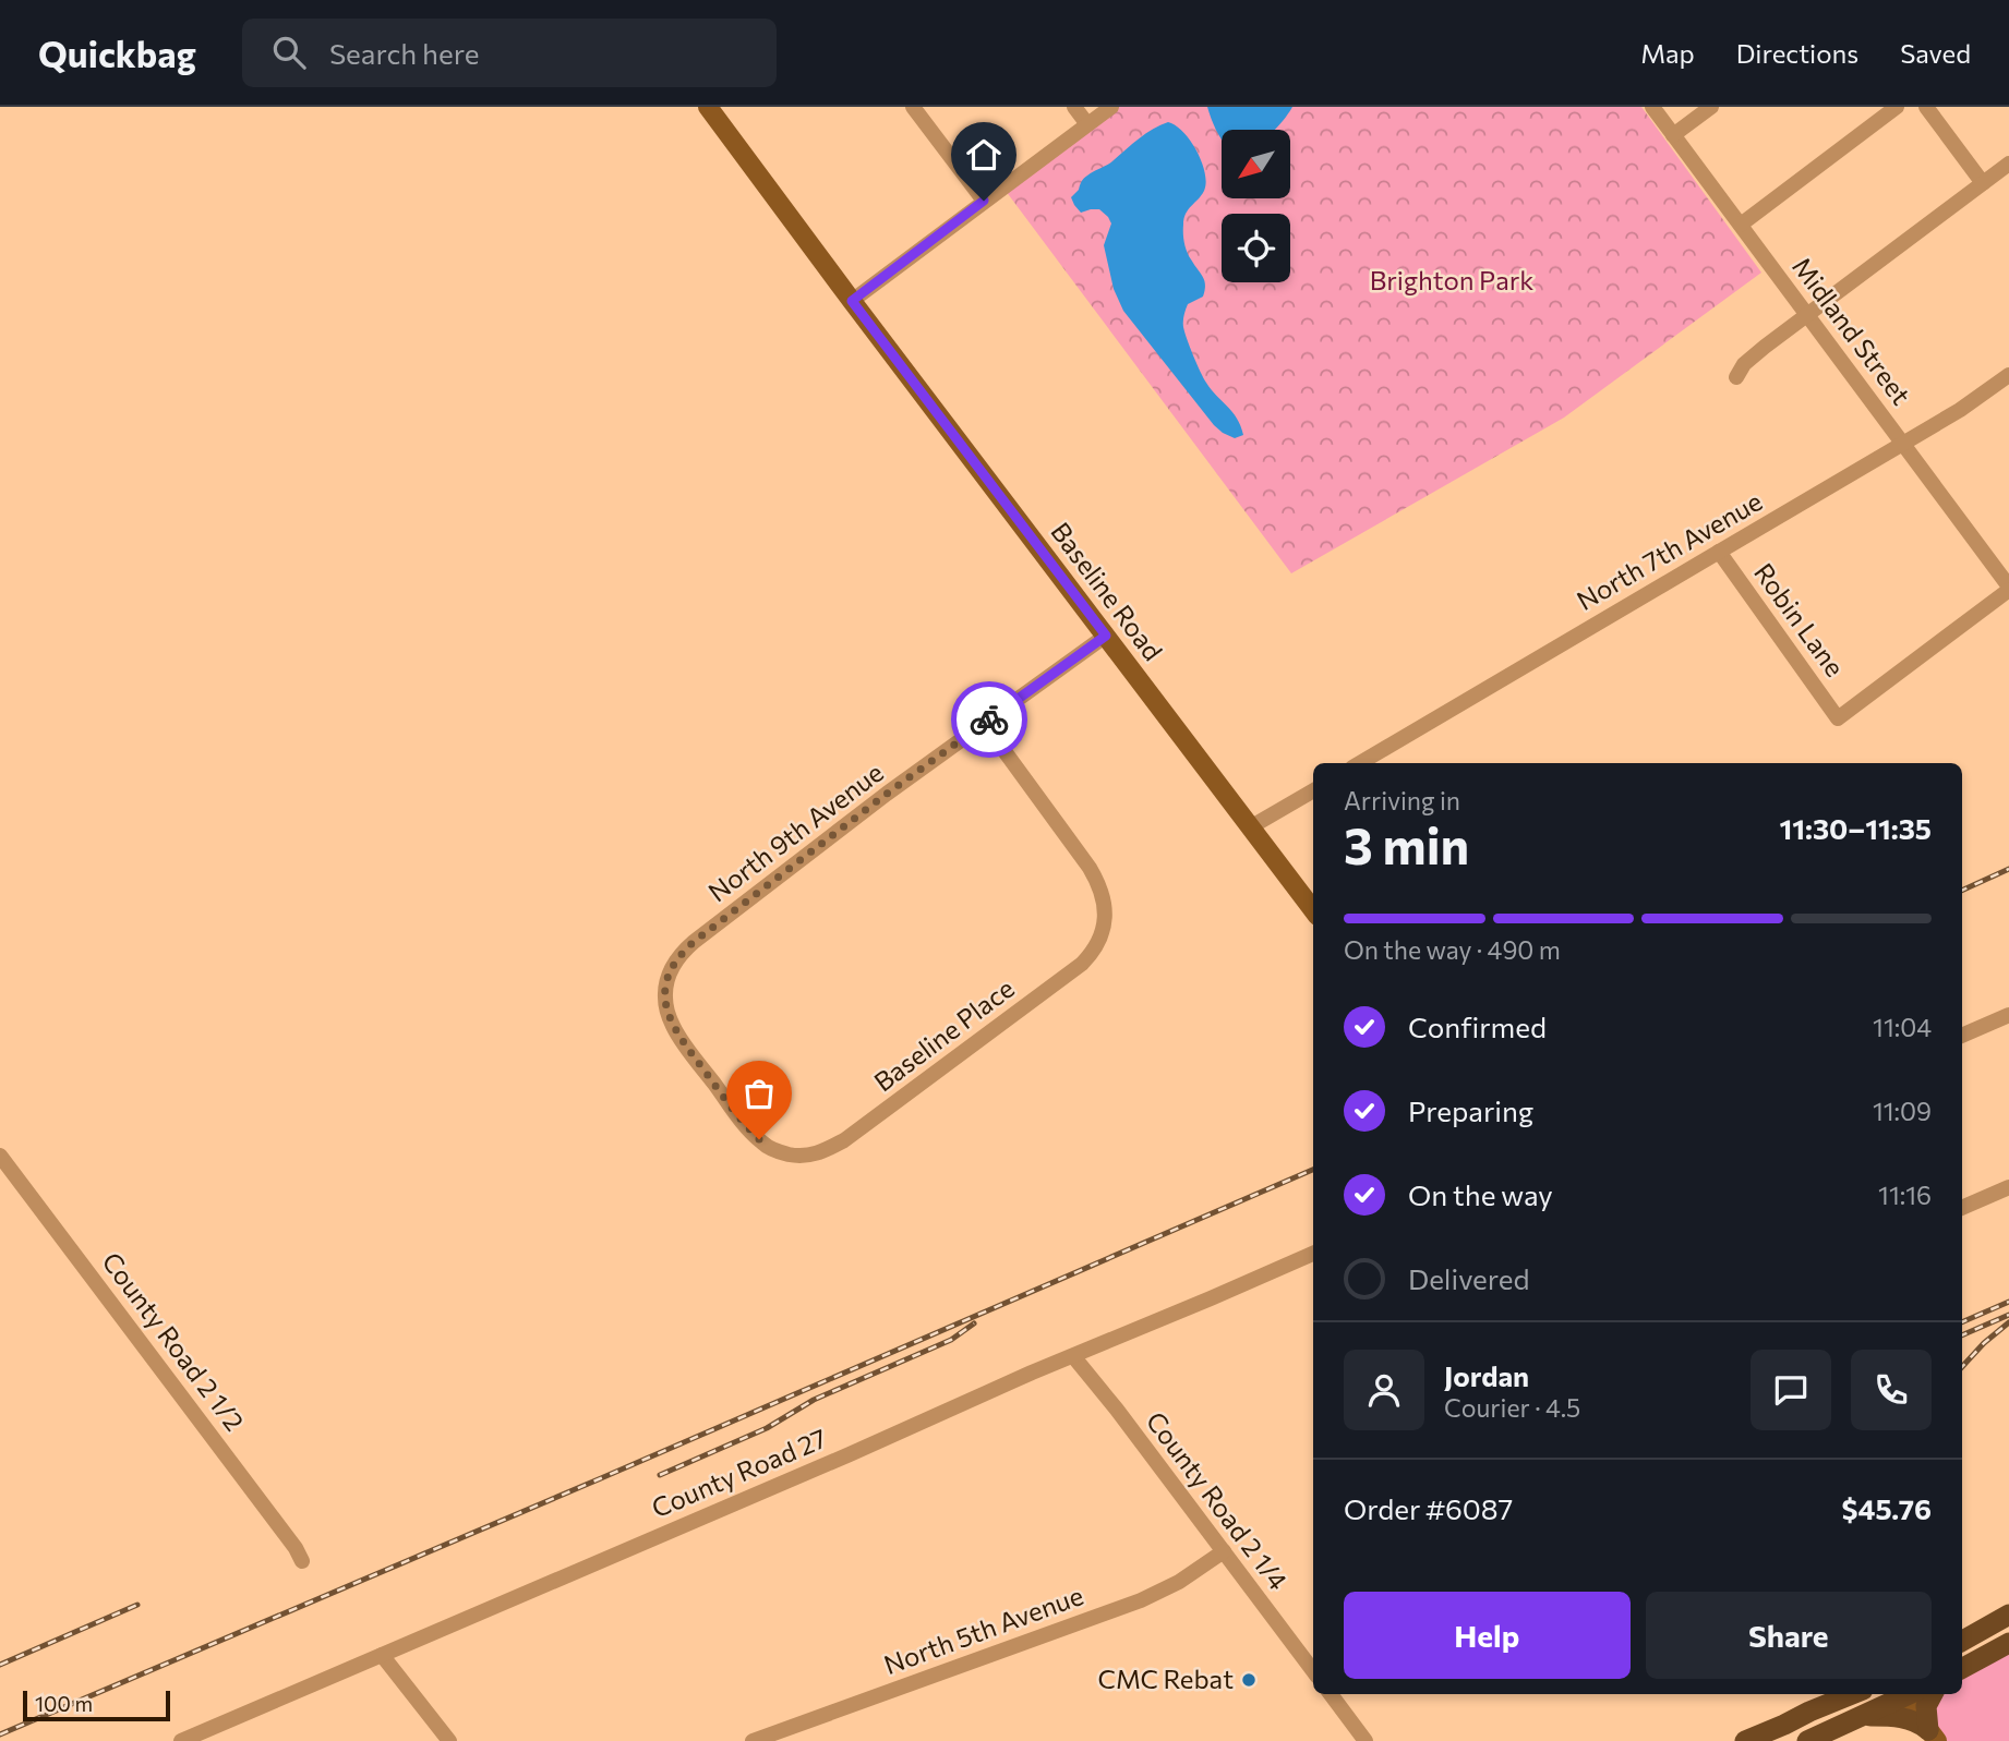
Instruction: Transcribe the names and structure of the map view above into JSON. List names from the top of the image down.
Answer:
{
  "streets": {
    "main road": ["Baseline Road"],
    "street": [
      "Midland Street",
      "North 7th Avenue",
      "Robin Lane",
      "North 9th Avenue",
      "Baseline Place",
      "County Road 2 1/2",
      "County Road 27",
      "County Road 2 1/4",
      "North 5th Avenue"
    ]
  },
  "crossings": [
    ["Midland Street", "North 7th Avenue"],
    ["Midland Street", "Robin Lane"],
    ["North 7th Avenue", "Robin Lane"],
    ["Baseline Road", "North 9th Avenue"],
    ["North 9th Avenue", "Baseline Place"],
    ["County Road 27", "County Road 2 1/4"],
    ["County Road 2 1/4", "North 5th Avenue"]
  ],
  "parks": ["Brighton Park"],
  "places": ["CMC Rebat"],
  "scale_bar": "100 m",
  "north": "bottom left",
  "page": {
    "header": "Quickbag",
    "search": "Search here",
    "nav": ["Map", "Directions", "Saved"],
    "heading": ["3 min", "Arriving in", "11:30–11:35"],
    "panel": [
      "Jordan",
      "Courier · 4.5",
      "Order #6087",
      "$45.76"
    ],
    "bar": "On the way · 490 m",
    "list": [
      ["Confirmed", "11:04"],
      ["Preparing", "11:09"],
      ["On the way", "11:16"],
      "Delivered"
    ],
    "buttons": ["Help", "Share"],
    "scale": "100 m"
  }
}
